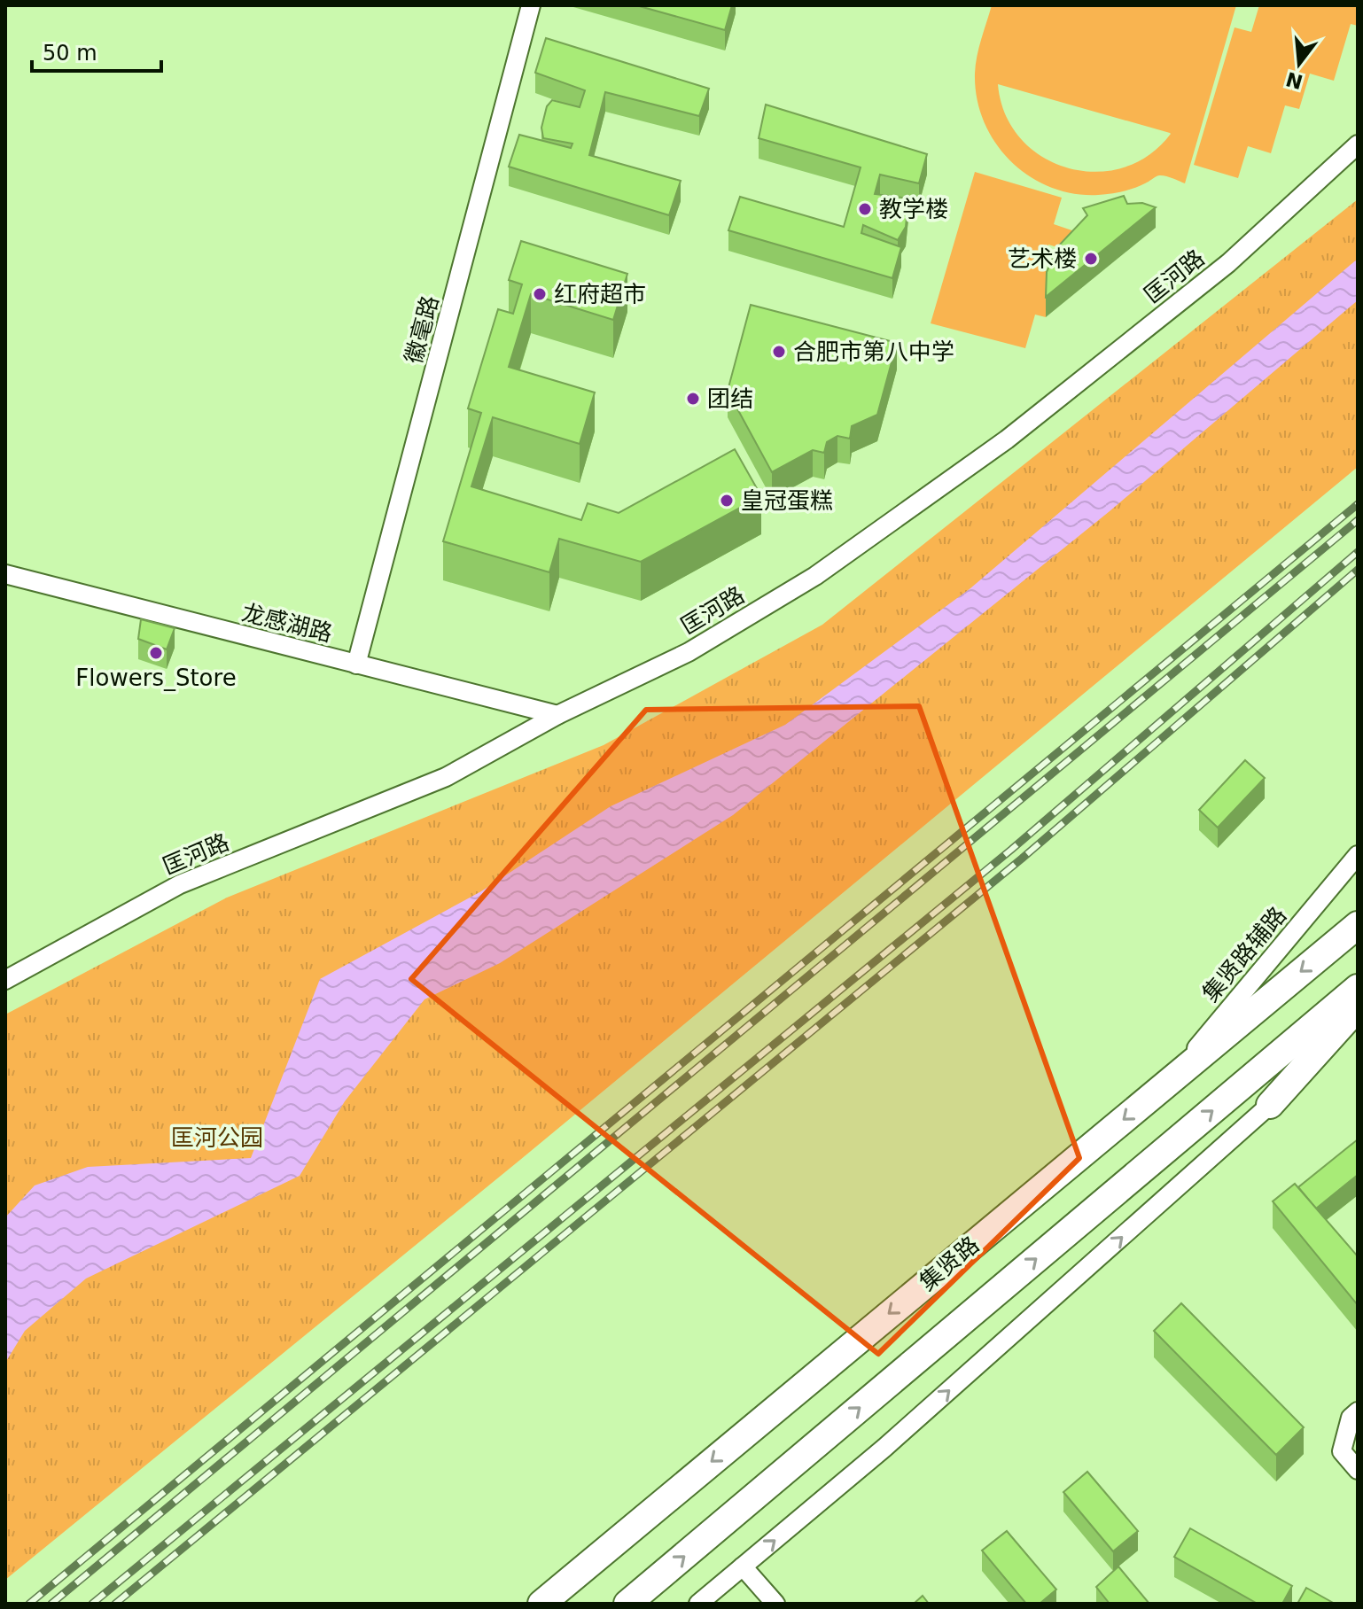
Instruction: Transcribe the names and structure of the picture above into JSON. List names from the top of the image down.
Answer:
{
  "streets": {
    "highway": ["集贤路"],
    "street": [
      "匡河路",
      "徽毫路",
      "龙感湖路",
      "集贤路辅路"
    ]
  },
  "crossings": [
    ["匡河路", "龙感湖路"],
    ["徽毫路", "龙感湖路"],
    ["集贤路辅路", "集贤路"]
  ],
  "parks": ["匡河公园"],
  "places": [
    "教学楼",
    "艺术楼",
    "红府超市",
    "合肥市第八中学",
    "团结",
    "皇冠蛋糕",
    "Flowers_Store"
  ],
  "scale_bar": "50 m",
  "north": "bottom"
}
